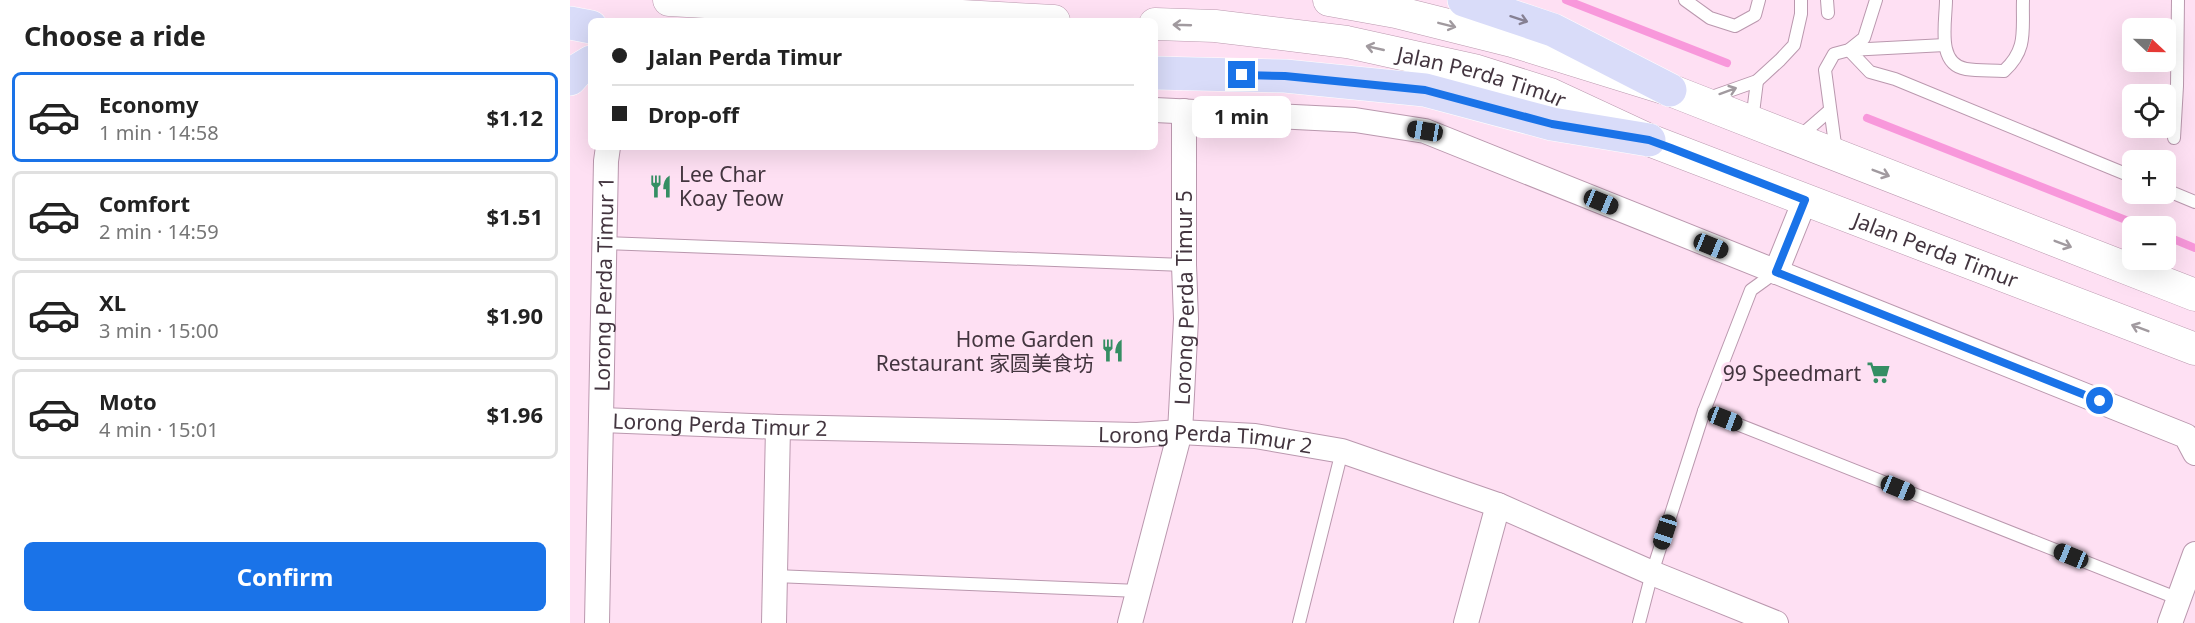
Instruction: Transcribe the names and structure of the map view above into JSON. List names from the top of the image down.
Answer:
{
  "streets": {
    "street": [
      "Jalan Perda Timur",
      "Lorong Perda Timur 1",
      "Lorong Perda Timur 5",
      "Lorong Perda Timur 2"
    ]
  },
  "crossings": [
    ["Lorong Perda Timur 1", "Lorong Perda Timur 2"],
    ["Lorong Perda Timur 5", "Lorong Perda Timur 2"]
  ],
  "places": {
    "restaurant": ["Lee Char Koay Teow", "Home Garden Restaurant 家圆美食坊"],
    "supermarket": ["99 Speedmart"]
  },
  "north": "right",
  "page": {
    "heading": "Choose a ride",
    "map_buttons": ["+", "−"],
    "banner": ["Jalan Perda Timur", "Drop-off"],
    "list": [
      {
        "name": "Economy",
        "note": "1 min · 14:58",
        "value": "$1.12"
      },
      {
        "name": "Comfort",
        "note": "2 min · 14:59",
        "value": "$1.51"
      },
      {
        "name": "XL",
        "note": "3 min · 15:00",
        "value": "$1.90"
      },
      {
        "name": "Moto",
        "note": "4 min · 15:01",
        "value": "$1.96"
      }
    ],
    "bubble": "1 min",
    "buttons": "Confirm"
  }
}
